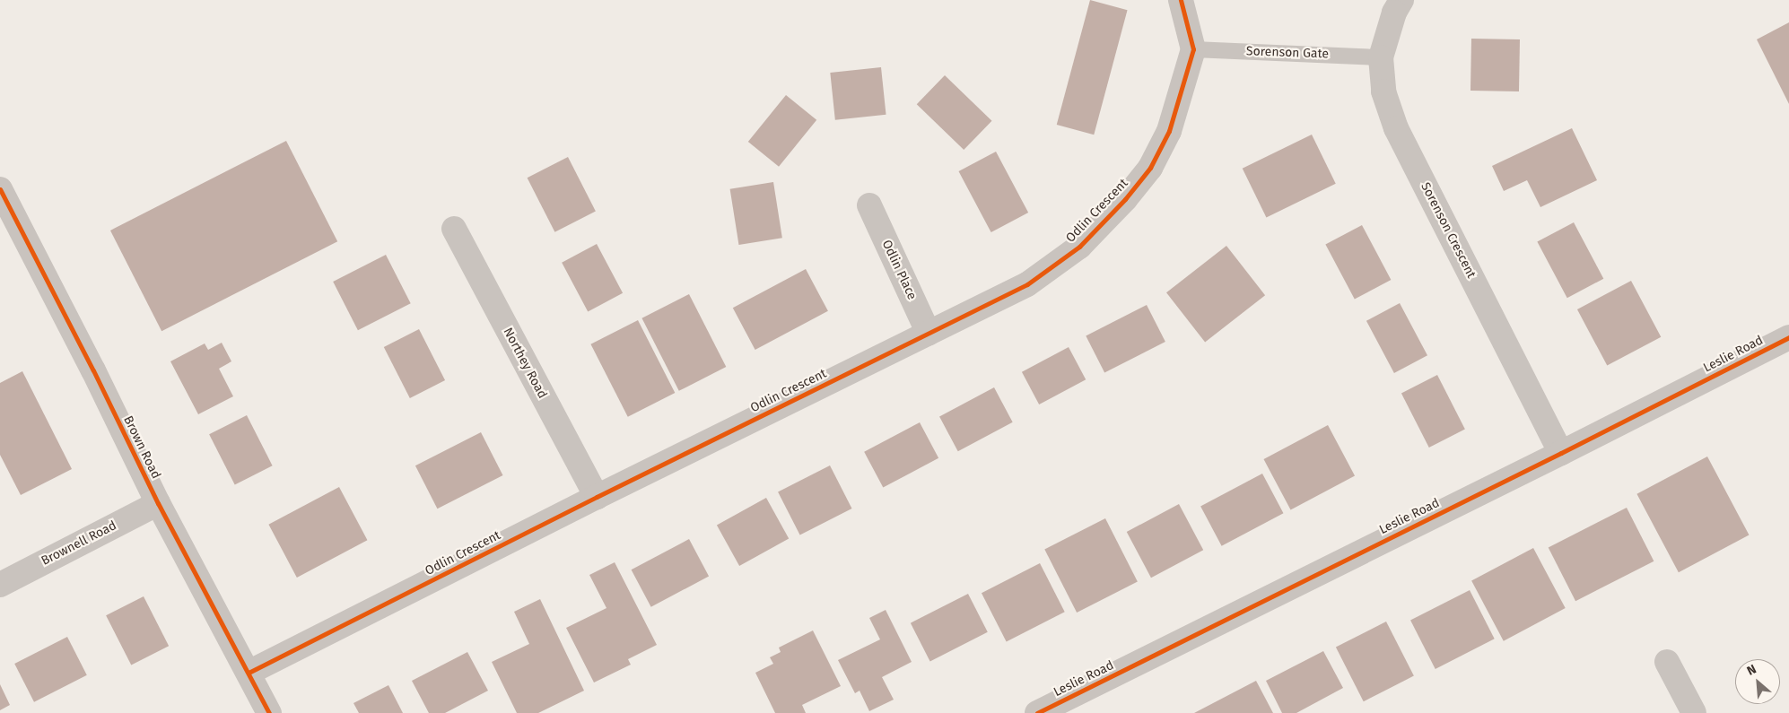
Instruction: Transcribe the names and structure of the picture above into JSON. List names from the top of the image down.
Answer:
{
  "streets": {
    "street": [
      "Odlin Crescent",
      "Sorenson Crescent",
      "Odlin Place",
      "Leslie Road",
      "Northey Road",
      "Brown Road",
      "Brownell Road"
    ],
    "lane": ["Sorenson Gate"]
  },
  "crossings": [
    ["Sorenson Gate", "Odlin Crescent"],
    ["Sorenson Gate", "Sorenson Crescent"],
    ["Odlin Crescent", "Odlin Place"],
    ["Odlin Crescent", "Northey Road"],
    ["Odlin Crescent", "Brown Road"],
    ["Sorenson Crescent", "Leslie Road"],
    ["Brown Road", "Brownell Road"]
  ],
  "north": "top left"
}
